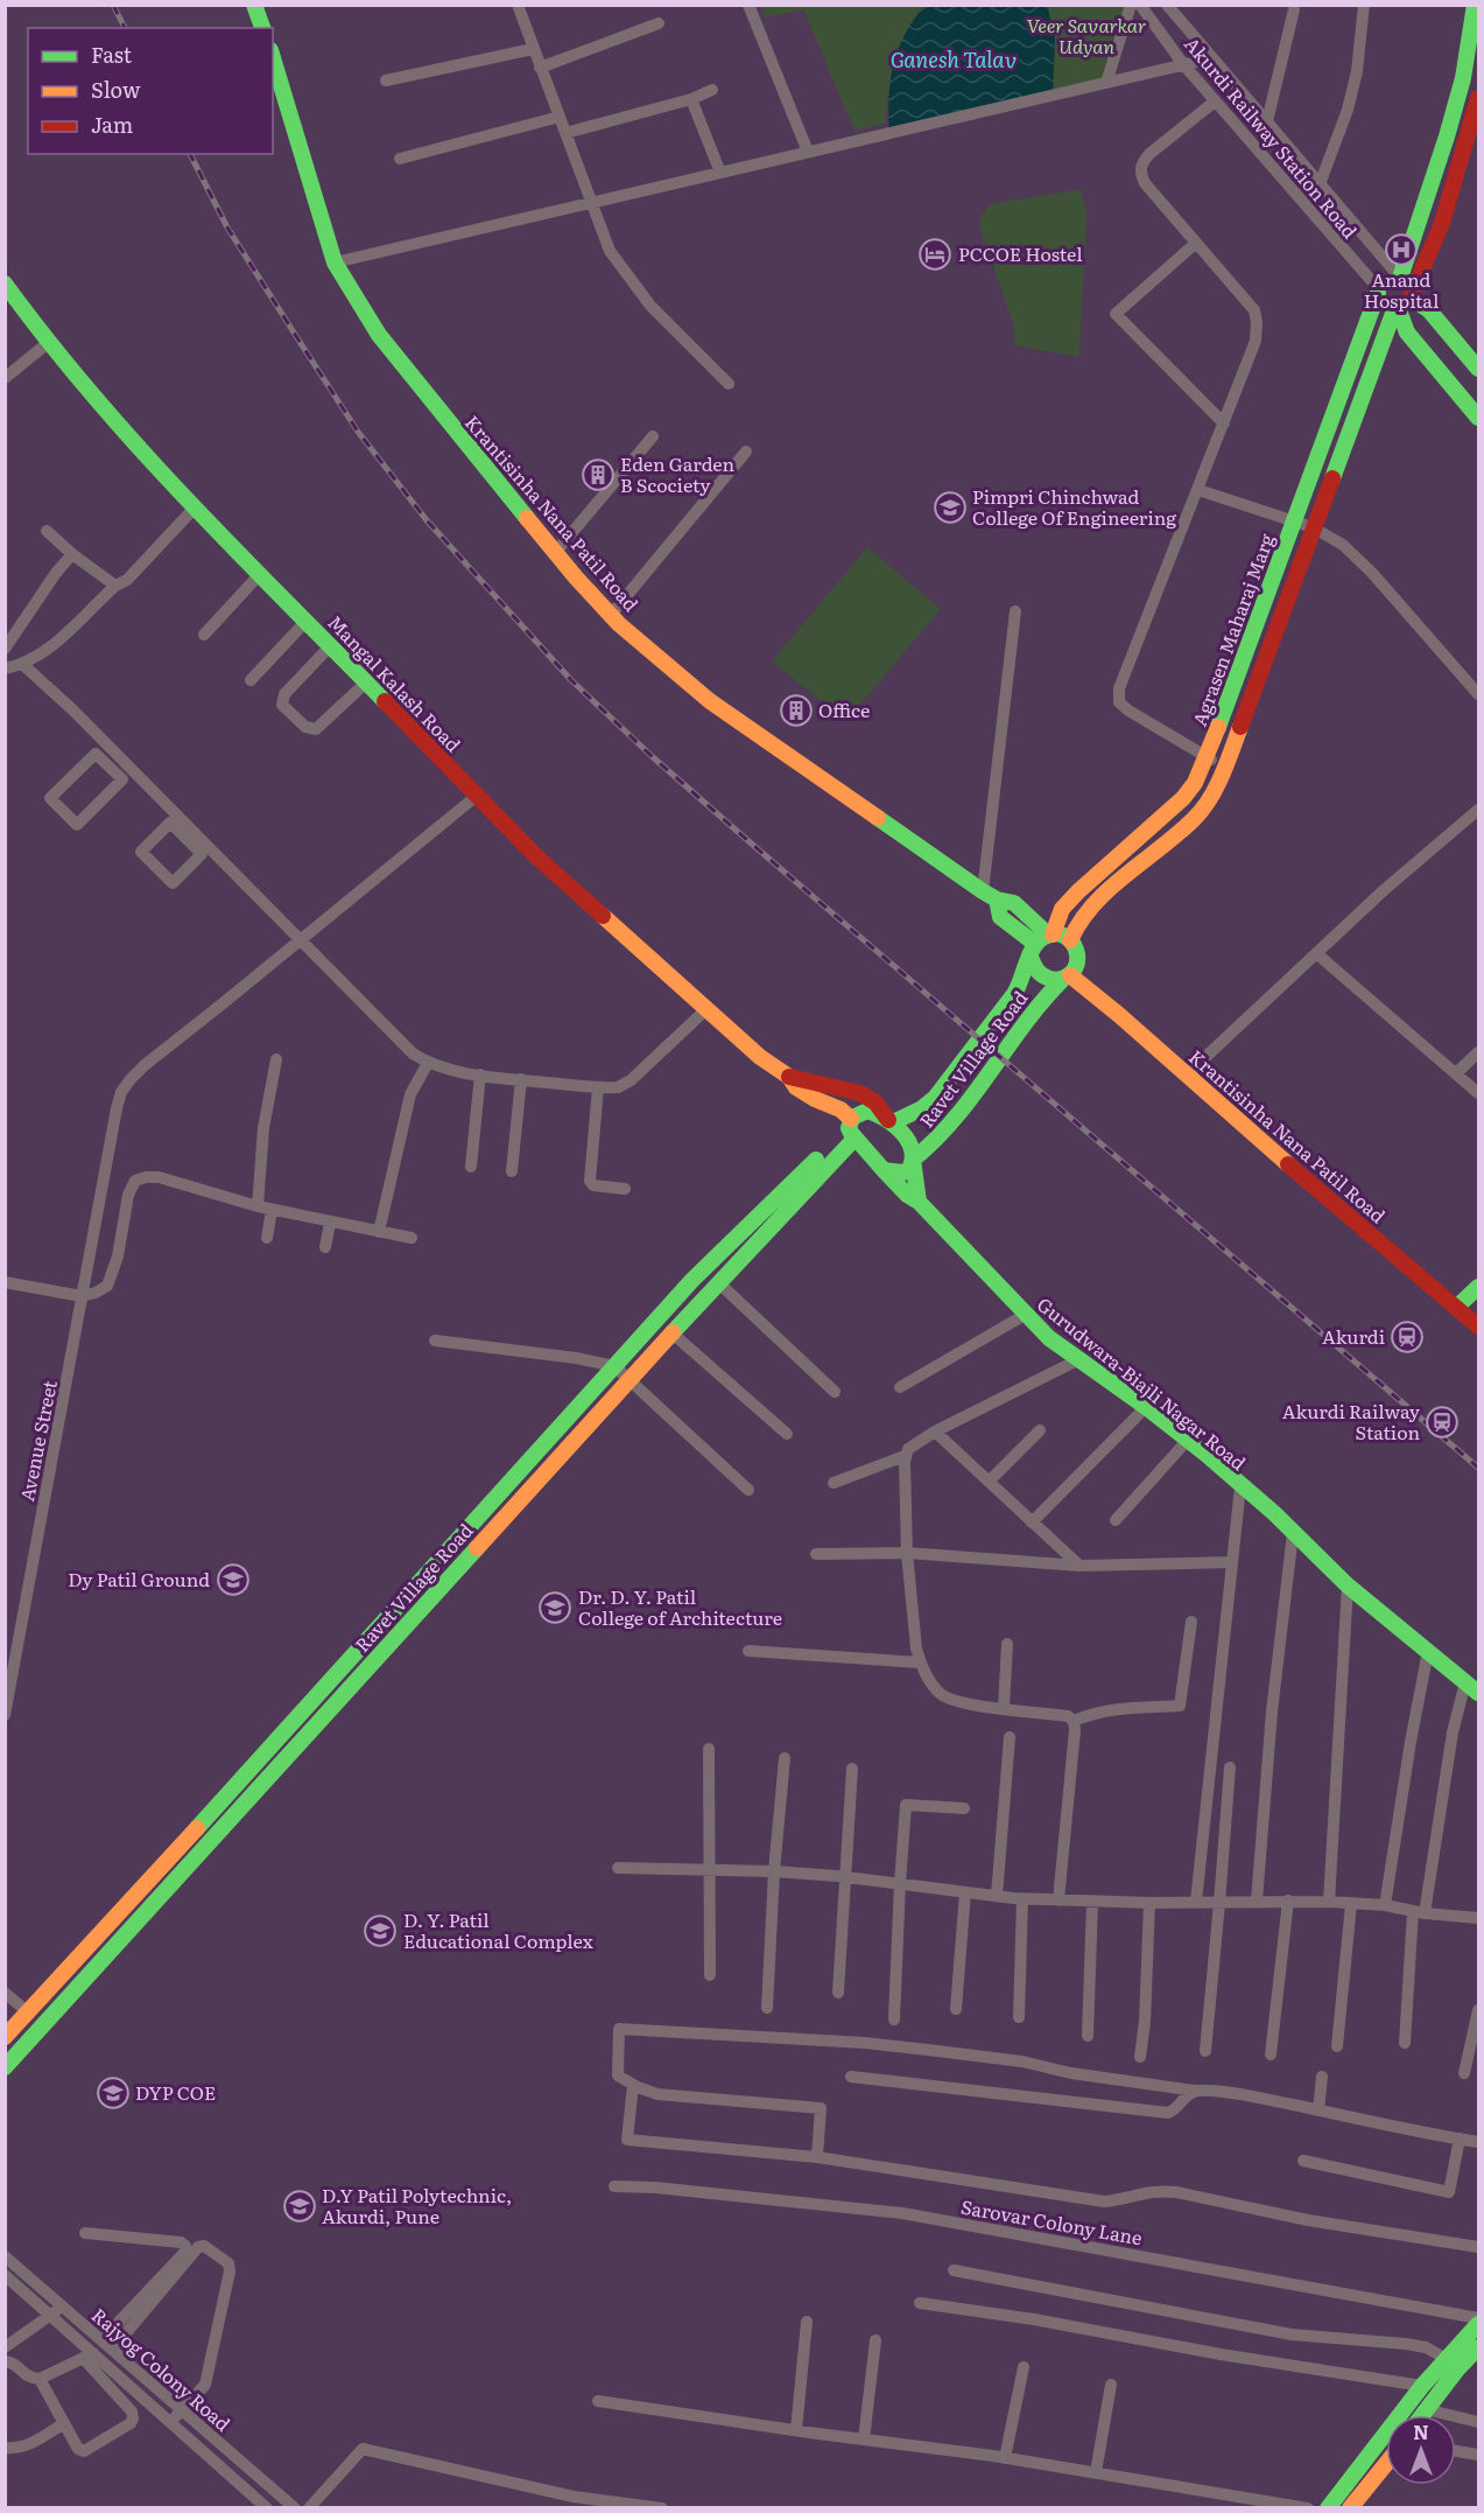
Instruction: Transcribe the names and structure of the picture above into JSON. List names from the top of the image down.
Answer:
{
  "streets": {
    "main road": [
      "Krantisinha Nana Patil Road",
      "Agrasen Maharaj Marg",
      "Mangal Kalash Road",
      "Ravet Village Road",
      "Gurudwara-Biajli Nagar Road"
    ],
    "street": [
      "Akurdi Railway Station Road",
      "Avenue Street",
      "Sarovar Colony Lane",
      "Rajyog Colony Road"
    ]
  },
  "crossings": [
    ["Akurdi Railway Station Road", "Agrasen Maharaj Marg"],
    ["Krantisinha Nana Patil Road", "Agrasen Maharaj Marg"],
    ["Krantisinha Nana Patil Road", "Ravet Village Road"],
    ["Agrasen Maharaj Marg", "Ravet Village Road"],
    ["Mangal Kalash Road", "Ravet Village Road"],
    ["Mangal Kalash Road", "Gurudwara-Biajli Nagar Road"],
    ["Mangal Kalash Road", "Avenue Street"],
    ["Ravet Village Road", "Gurudwara-Biajli Nagar Road"]
  ],
  "water": ["Ganesh Talav"],
  "parks": ["Veer Savarkar Udyan"],
  "places": {
    "hospital": ["Anand Hospital"],
    "hotel": ["PCCOE Hostel"],
    "building": ["Eden Garden B Scociety", "Office"],
    "school or university": [
      "Pimpri Chinchwad College Of Engineering",
      "Dy Patil Ground",
      "Dr. D. Y. Patil College of Architecture",
      "D. Y. Patil Educational Complex",
      "DYP COE",
      "D.Y Patil Polytechnic, Akurdi, Pune"
    ],
    "station": ["Akurdi", "Akurdi Railway Station"]
  },
  "legend": ["Fast", "Slow", "Jam"],
  "north": "top"
}
